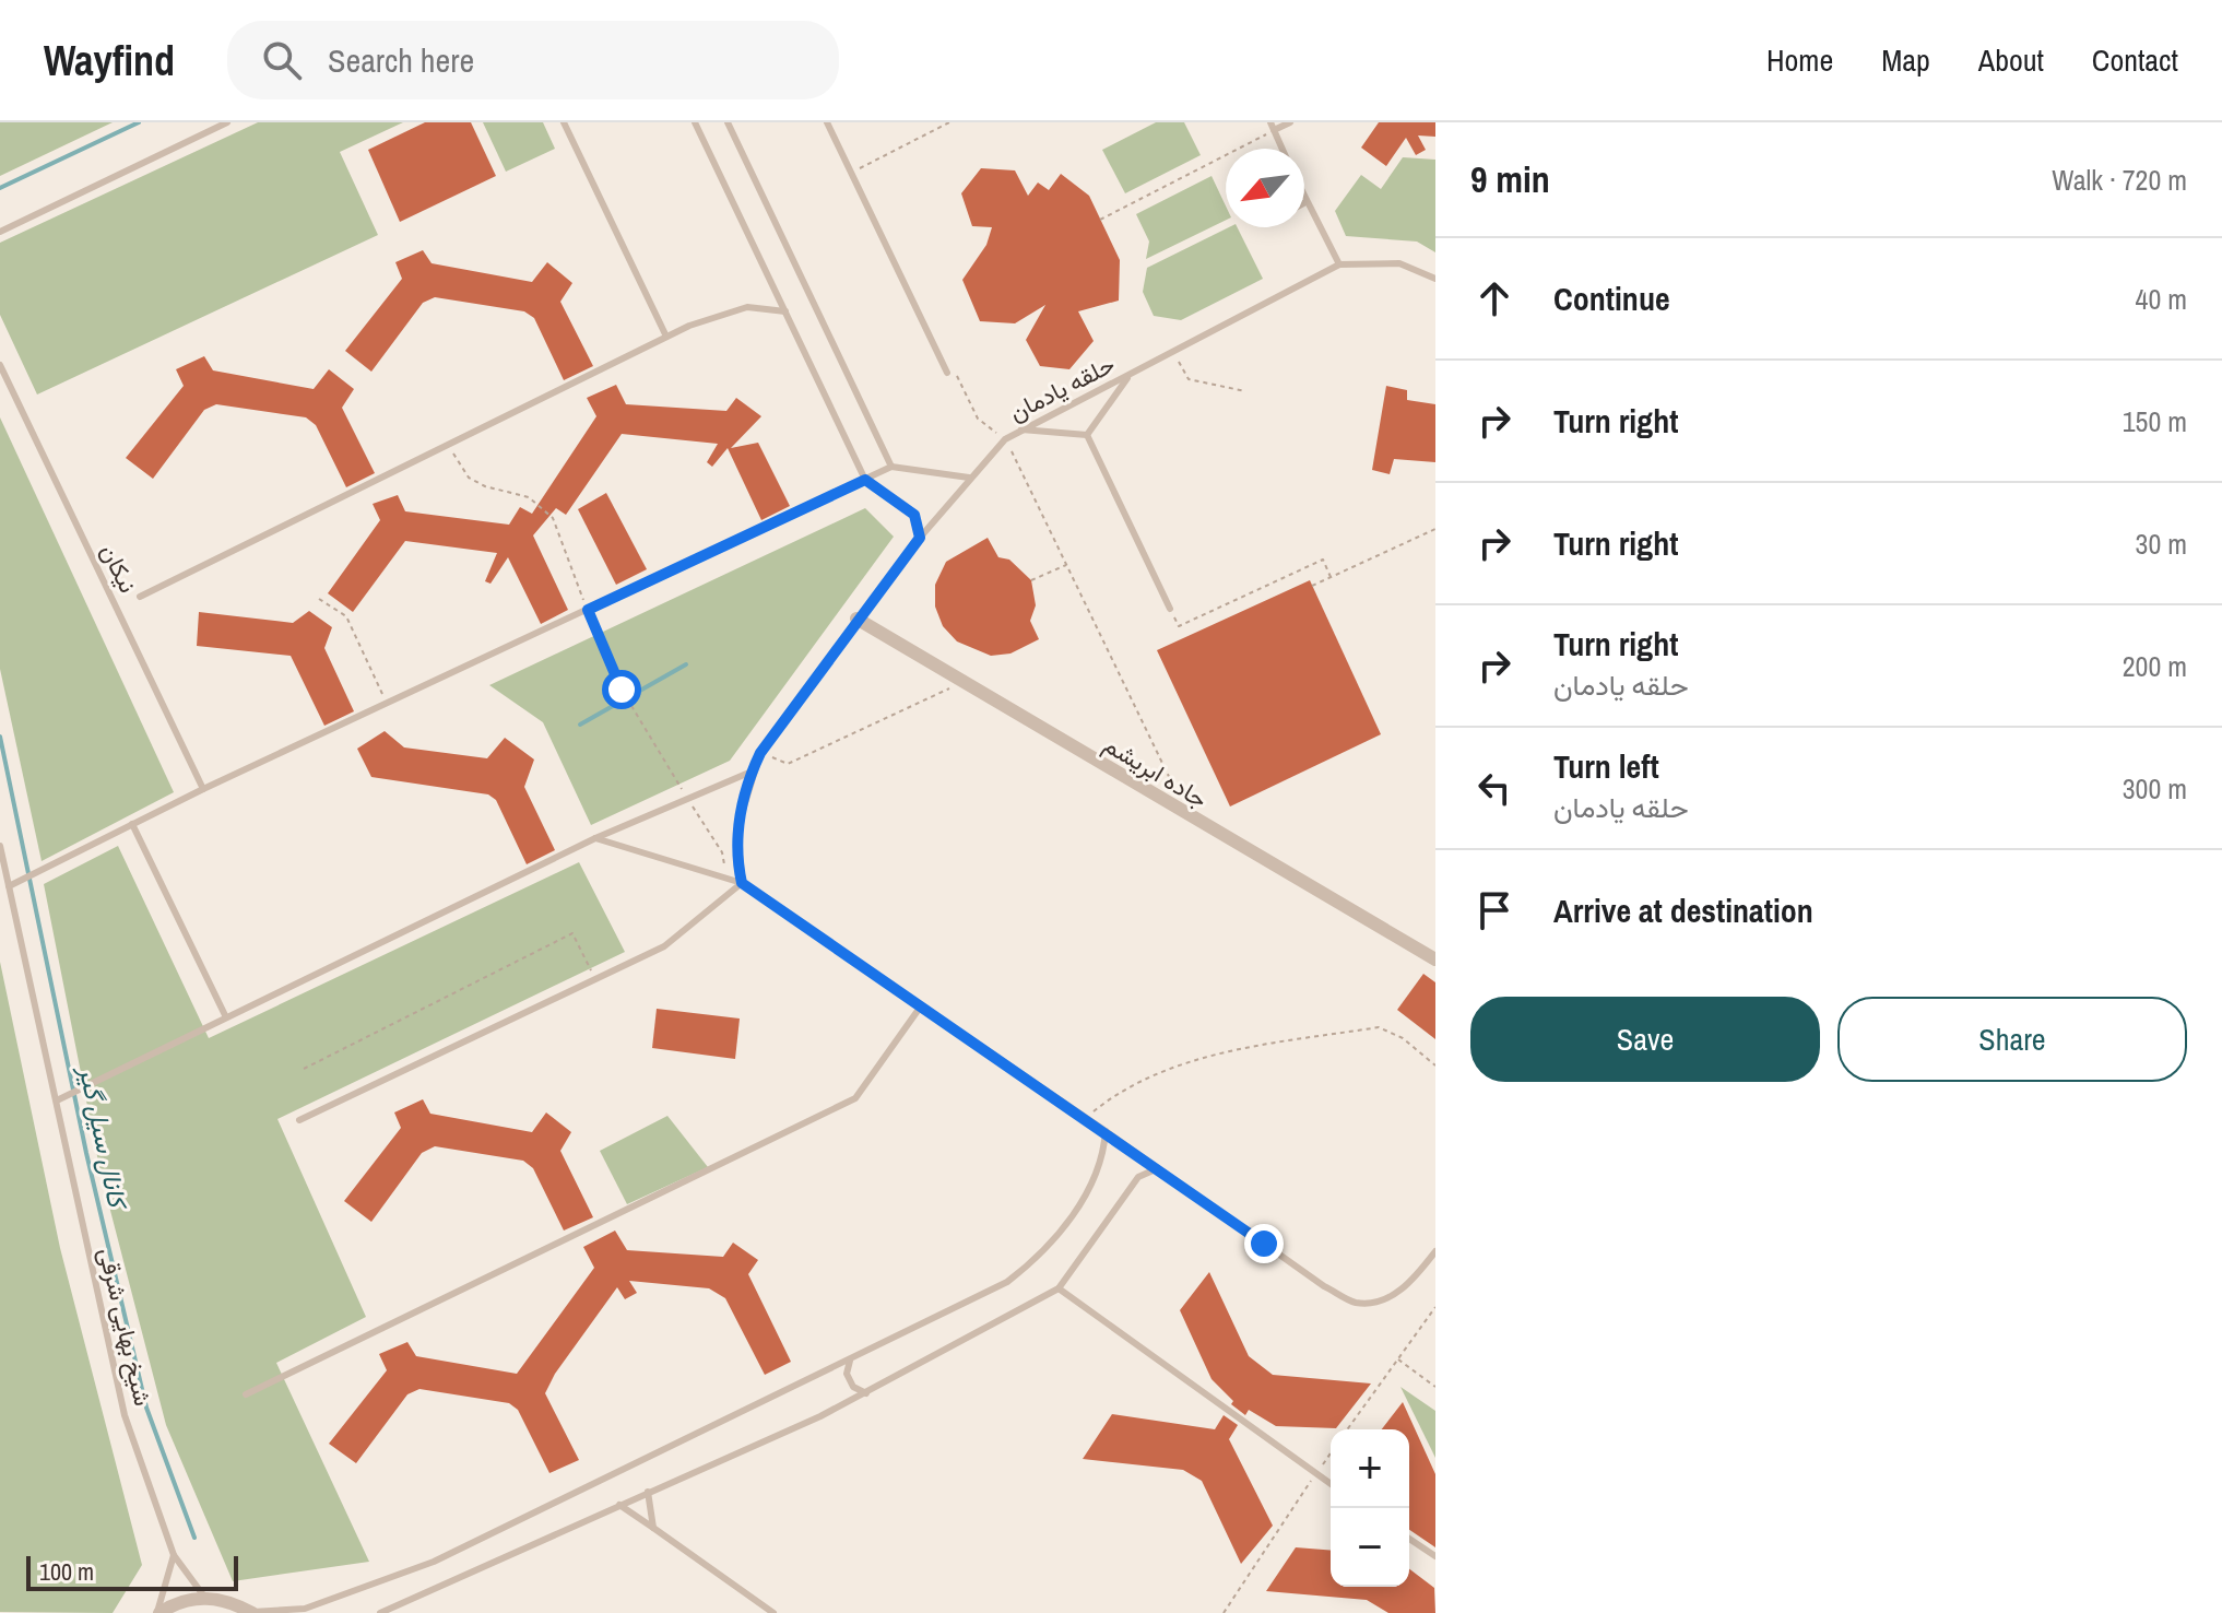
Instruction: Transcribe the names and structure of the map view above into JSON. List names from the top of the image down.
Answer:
{
  "streets": {
    "street": ["جاده ابریشم"],
    "lane": ["حلقه یادمان", "نیکان", "شیخ بهایی شرقی"]
  },
  "crossings": [
    ["حلقه یادمان", "جاده ابریشم"]
  ],
  "water": ["کانال سیل گیر"],
  "scale_bar": "100 m",
  "north": "bottom left",
  "page": {
    "header": "Wayfind",
    "search": "Search here",
    "nav": [
      "Home",
      "Map",
      "About",
      "Contact"
    ],
    "heading": ["9 min", "Walk · 720 m"],
    "list": [
      ["Continue", "40 m"],
      ["Turn right", "150 m"],
      ["Turn right", "30 m"],
      ["Turn right", "حلقه یادمان", "200 m"],
      ["Turn left", "حلقه یادمان", "300 m"],
      "Arrive at destination"
    ],
    "buttons": ["Save", "Share"],
    "map_buttons": ["+", "−"],
    "scale": "100 m"
  }
}
